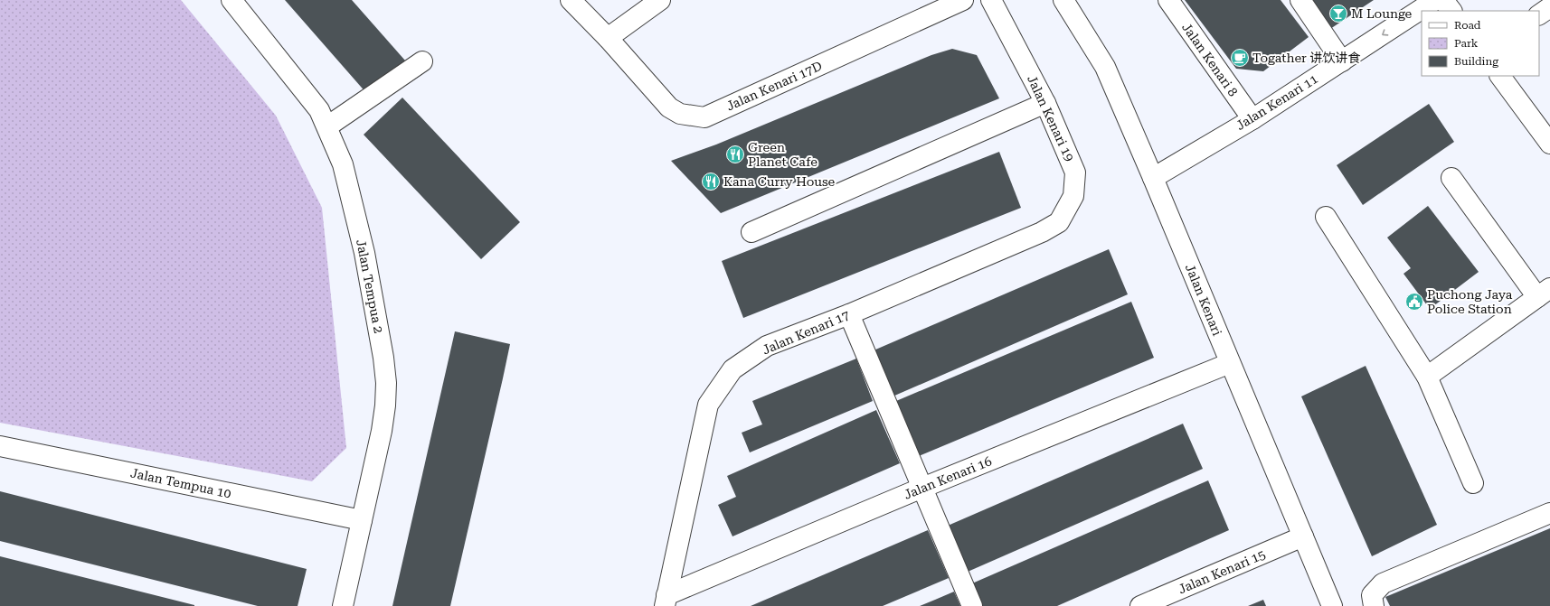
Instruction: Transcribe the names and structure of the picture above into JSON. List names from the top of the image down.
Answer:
{
  "streets": {
    "street": [
      "Jalan Kenari 8",
      "Jalan Kenari 17D",
      "Jalan Kenari 11",
      "Jalan Kenari 19",
      "Jalan Tempua 2",
      "Jalan Kenari",
      "Jalan Kenari 17",
      "Jalan Kenari 16",
      "Jalan Tempua 10",
      "Jalan Kenari 15"
    ]
  },
  "crossings": [
    ["Jalan Kenari 8", "Jalan Kenari 11"],
    ["Jalan Kenari 11", "Jalan Kenari"],
    ["Jalan Kenari 19", "Jalan Kenari 17"],
    ["Jalan Tempua 2", "Jalan Tempua 10"],
    ["Jalan Kenari", "Jalan Kenari 16"],
    ["Jalan Kenari", "Jalan Kenari 15"],
    ["Jalan Kenari 17", "Jalan Kenari 16"]
  ],
  "places": {
    "bar": ["M Lounge"],
    "cafe": ["Togather 讲饮讲食"],
    "restaurant": ["Green Planet Cafe", "Kana Curry House"],
    "public building": ["Puchong Jaya Police Station"]
  },
  "legend": ["Road", "Park", "Building"]
}
